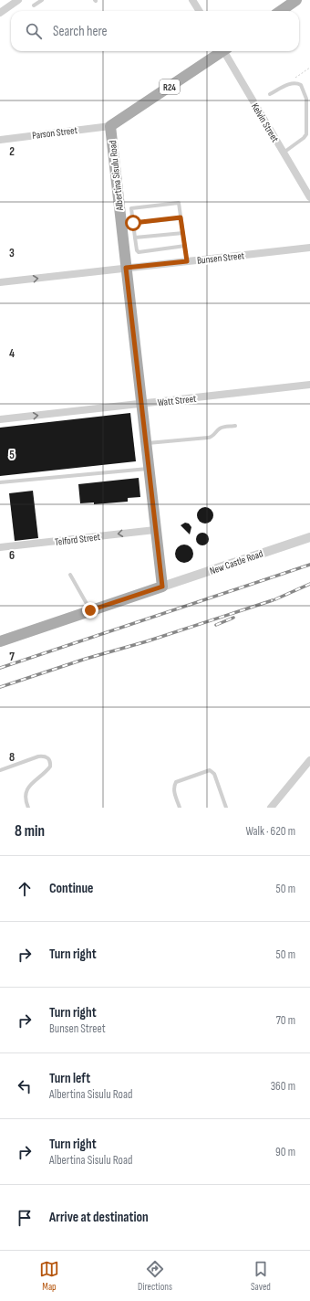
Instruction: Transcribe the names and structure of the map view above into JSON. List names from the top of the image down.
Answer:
{
  "streets": {
    "main road": ["R24", "Albertina Sisulu Road"],
    "street": [
      "Kelvin Street",
      "Parson Street",
      "Bunsen Street",
      "Watt Street",
      "Telford Street",
      "New Castle Road"
    ]
  },
  "crossings": [
    ["Parson Street", "Albertina Sisulu Road"],
    ["Albertina Sisulu Road", "Bunsen Street"],
    ["Albertina Sisulu Road", "Watt Street"],
    ["Albertina Sisulu Road", "Telford Street"],
    ["Albertina Sisulu Road", "New Castle Road"]
  ],
  "one_way": ["Bunsen Street", "Watt Street", "Telford Street"],
  "page": {
    "search": "Search here",
    "heading": ["8 min", "Walk · 620 m"],
    "list": [
      ["Continue", "50 m"],
      ["Turn right", "50 m"],
      ["Turn right", "Bunsen Street", "70 m"],
      ["Turn left", "Albertina Sisulu Road", "360 m"],
      ["Turn right", "Albertina Sisulu Road", "90 m"],
      "Arrive at destination"
    ],
    "nav": ["Map", "Directions", "Saved"]
  },
  "grid": {
    "rows": [
      "2",
      "3",
      "4",
      "5",
      "6",
      "7",
      "8"
    ]
  }
}
